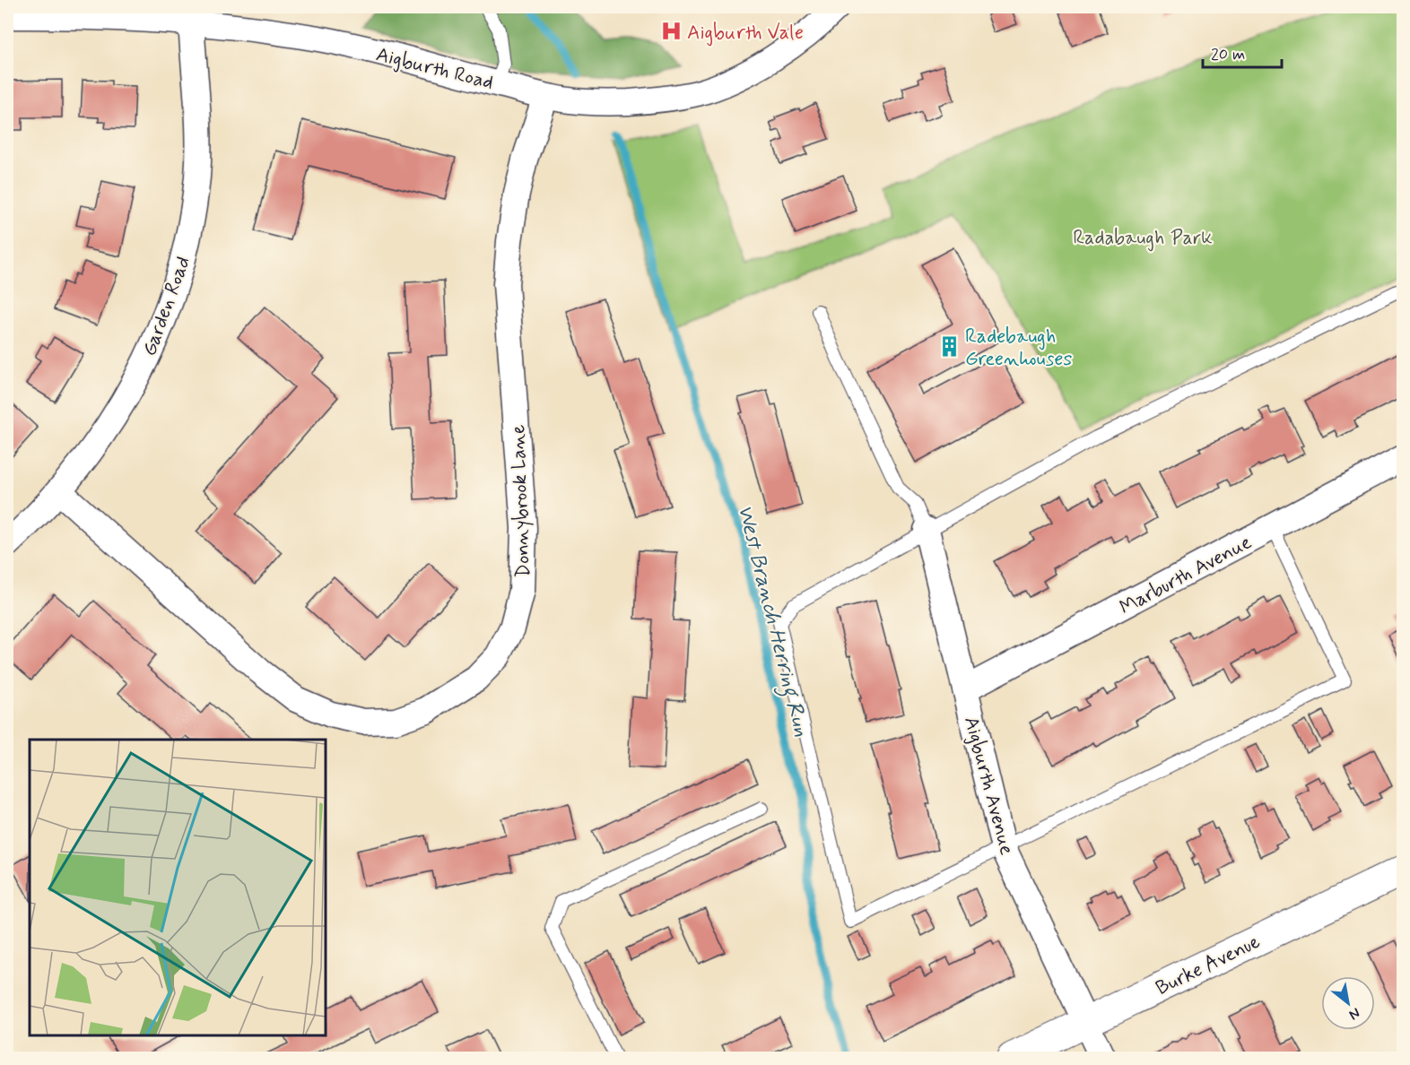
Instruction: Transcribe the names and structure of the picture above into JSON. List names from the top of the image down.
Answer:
{
  "streets": {
    "street": [
      "Aigburth Road",
      "Garden Road",
      "Donnybrook Lane",
      "Marburth Avenue",
      "Aigburth Avenue",
      "Burke Avenue"
    ]
  },
  "crossings": [
    ["Aigburth Road", "Garden Road"],
    ["Aigburth Road", "Donnybrook Lane"],
    ["Garden Road", "Donnybrook Lane"],
    ["Marburth Avenue", "Aigburth Avenue"],
    ["Aigburth Avenue", "Burke Avenue"]
  ],
  "water": ["West Branch Herring Run"],
  "parks": ["Radabaugh Park"],
  "places": {
    "hospital": ["Aigburth Vale"],
    "building": ["Radebaugh Greenhouses"]
  },
  "scale_bar": "20 m",
  "north": "bottom right"
}
